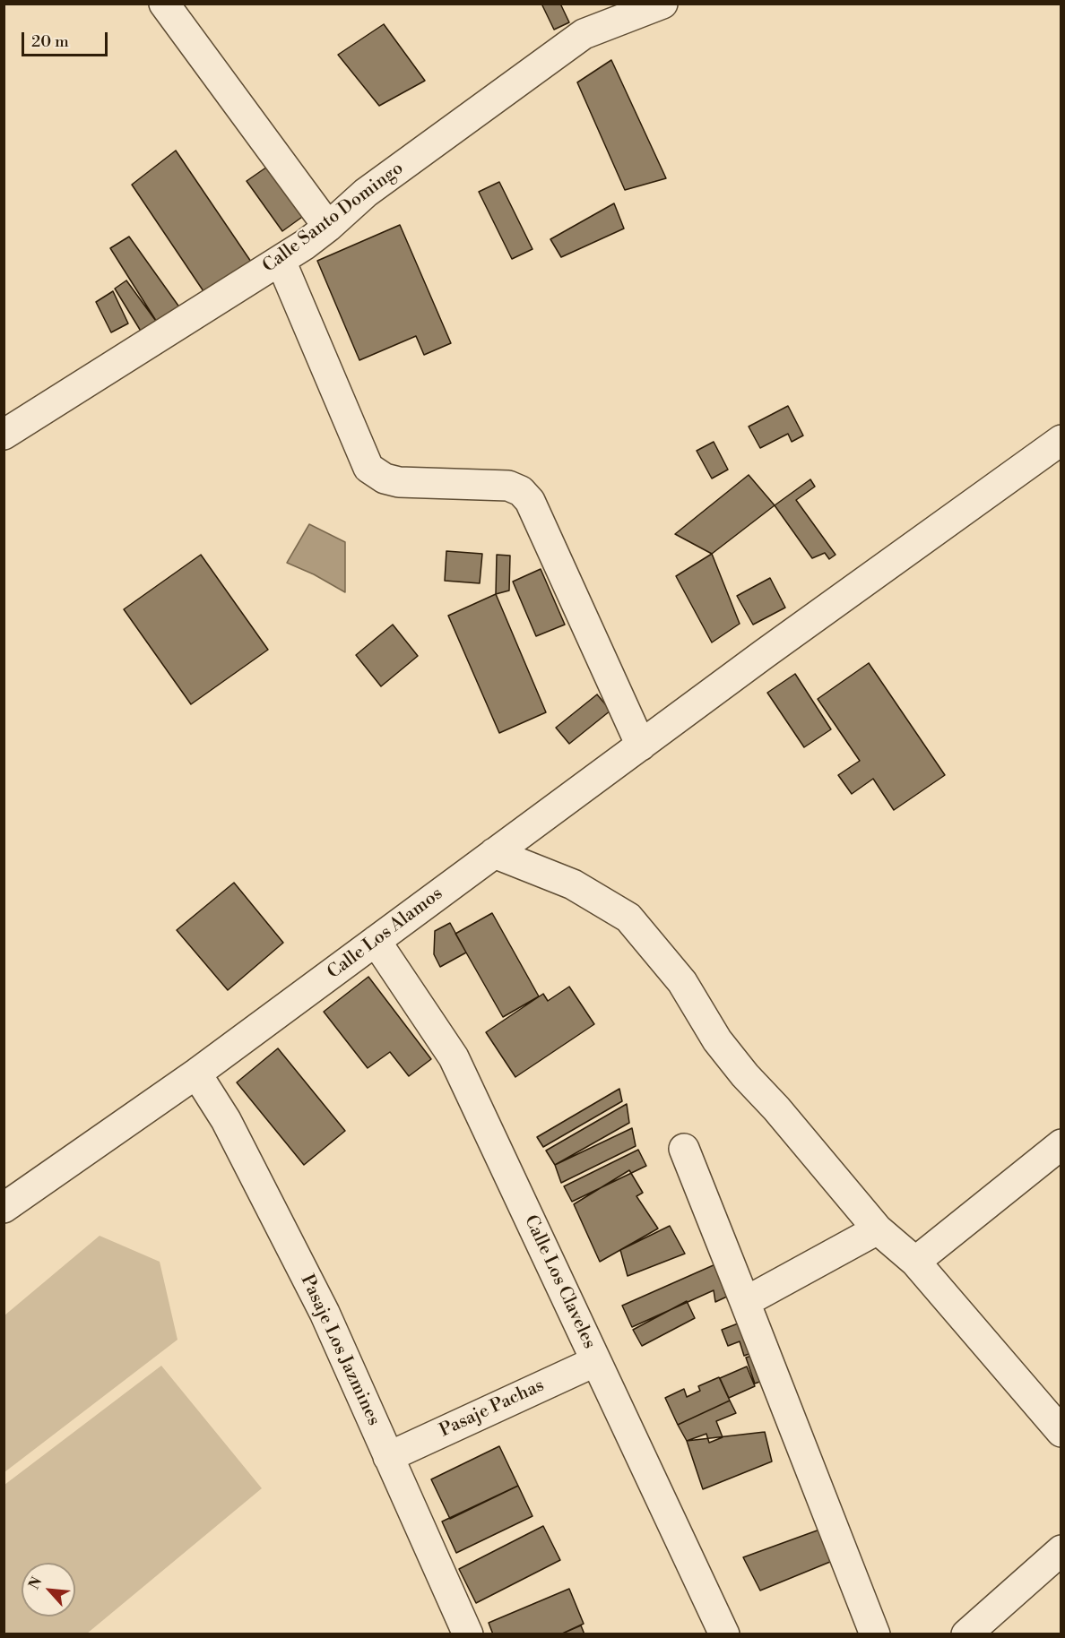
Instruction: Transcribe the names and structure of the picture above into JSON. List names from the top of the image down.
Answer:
{
  "streets": {
    "street": [
      "Calle Santo Domingo",
      "Calle Los Alamos",
      "Calle Los Claveles",
      "Pasaje Los Jazmines",
      "Pasaje Pachas"
    ]
  },
  "crossings": [
    ["Calle Los Alamos", "Calle Los Claveles"],
    ["Calle Los Alamos", "Pasaje Los Jazmines"],
    ["Calle Los Claveles", "Pasaje Pachas"],
    ["Pasaje Los Jazmines", "Pasaje Pachas"]
  ],
  "scale_bar": "20 m",
  "north": "top left"
}
